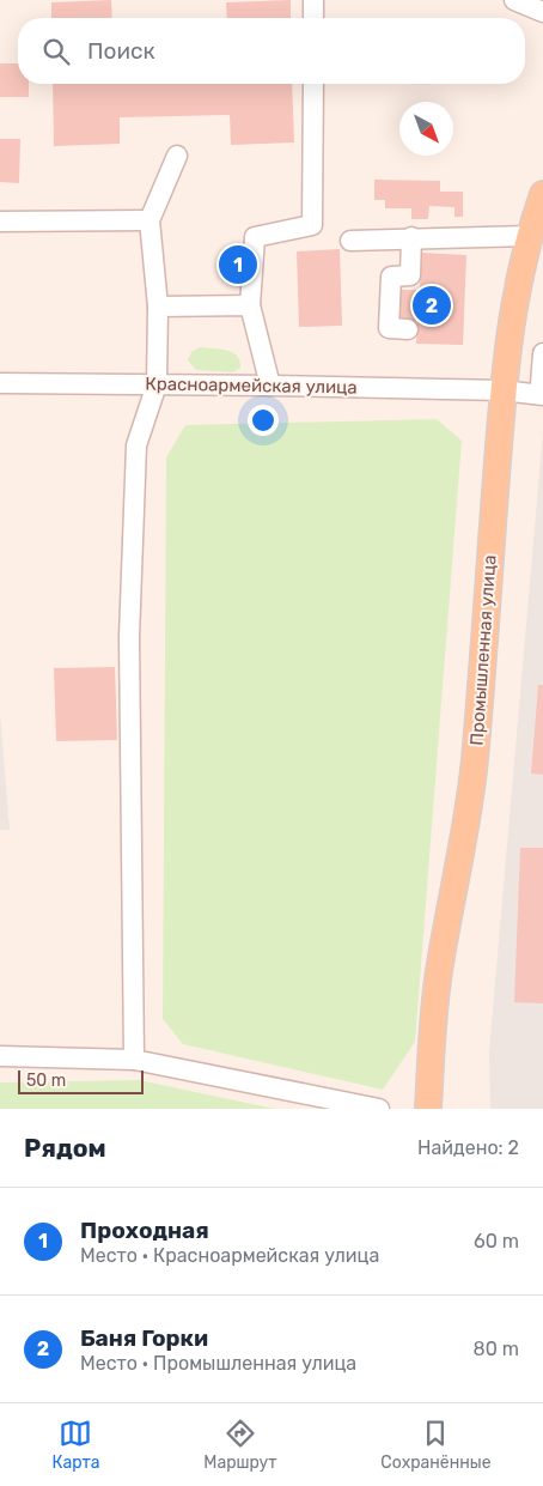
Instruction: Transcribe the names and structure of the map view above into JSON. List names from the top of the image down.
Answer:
{
  "streets": {
    "main road": ["Промышленная улица"],
    "street": ["Красноармейская улица"]
  },
  "crossings": [
    ["Красноармейская улица", "Промышленная улица"]
  ],
  "scale_bar": "50 m",
  "north": "bottom right",
  "page": {
    "search": "Поиск",
    "pins": ["1", "2"],
    "scale": "50 m",
    "heading": ["Рядом", "Найдено: 2"],
    "list": [
      {
        "mark": "1",
        "name": "Проходная",
        "note": "Место · Красноармейская улица",
        "value": "60 m"
      },
      {
        "mark": "2",
        "name": "Баня Горки",
        "note": "Место · Промышленная улица",
        "value": "80 m"
      }
    ],
    "nav": ["Карта", "Маршрут", "Сохранённые"]
  }
}
